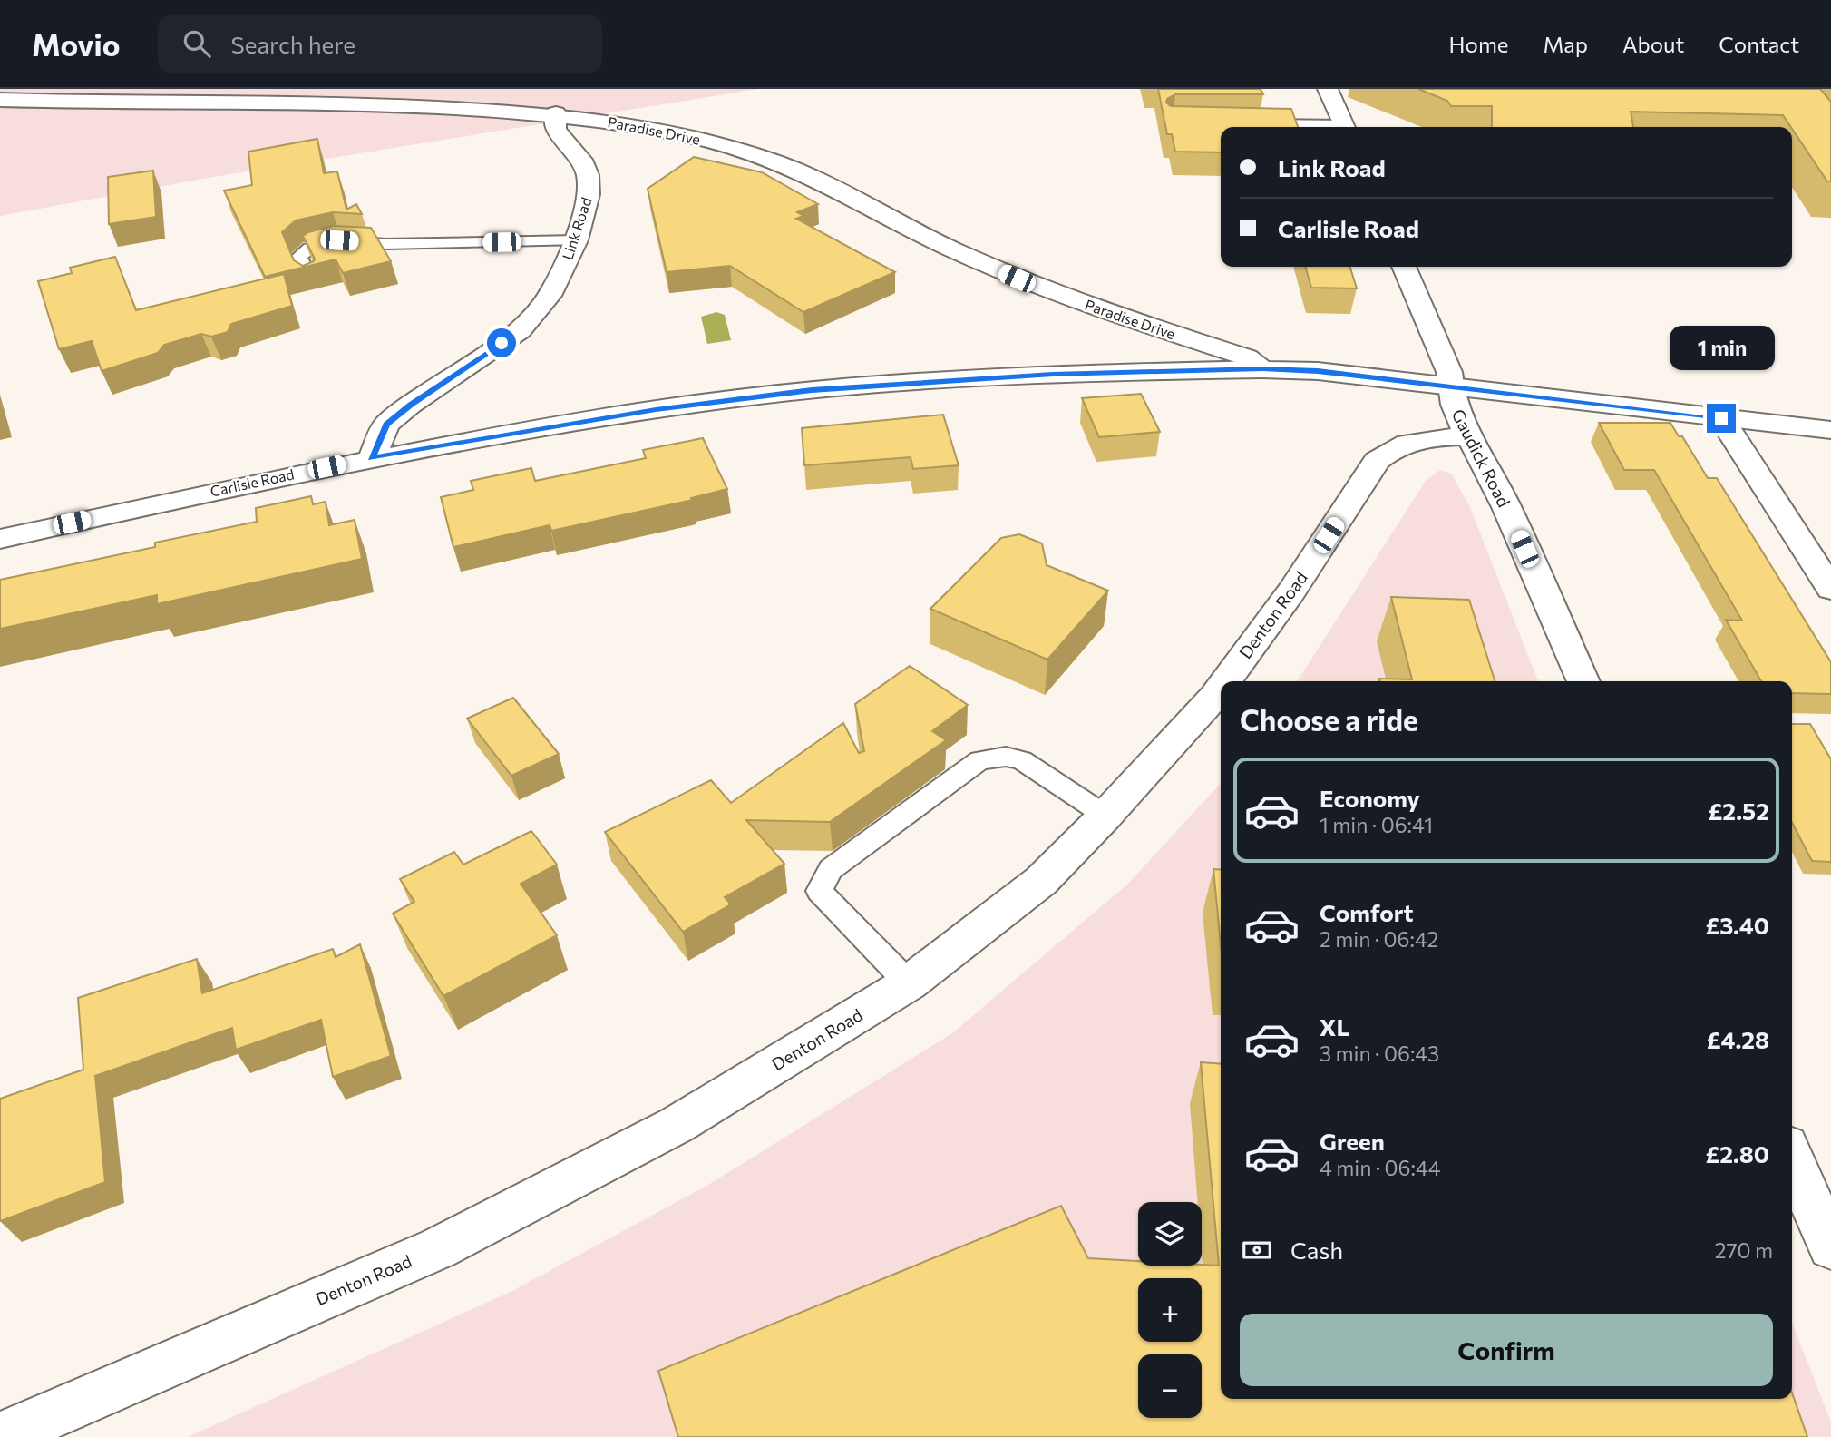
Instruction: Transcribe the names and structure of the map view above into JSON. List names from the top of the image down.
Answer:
{
  "streets": {
    "street": [
      "Paradise Drive",
      "Link Road",
      "Gaudick Road",
      "Carlisle Road",
      "Denton Road"
    ]
  },
  "crossings": [
    ["Paradise Drive", "Link Road"],
    ["Paradise Drive", "Carlisle Road"],
    ["Link Road", "Carlisle Road"],
    ["Gaudick Road", "Carlisle Road"],
    ["Gaudick Road", "Denton Road"]
  ],
  "page": {
    "header": "Movio",
    "search": "Search here",
    "nav": [
      "Home",
      "Map",
      "About",
      "Contact"
    ],
    "banner": ["Link Road", "Carlisle Road"],
    "bubble": "1 min",
    "heading": "Choose a ride",
    "list": [
      {
        "name": "Economy",
        "note": "1 min · 06:41",
        "value": "£2.52"
      },
      {
        "name": "Comfort",
        "note": "2 min · 06:42",
        "value": "£3.40"
      },
      {
        "name": "XL",
        "note": "3 min · 06:43",
        "value": "£4.28"
      },
      {
        "name": "Green",
        "note": "4 min · 06:44",
        "value": "£2.80"
      }
    ],
    "map_buttons": ["+", "−"],
    "pay": ["Cash", "270 m"],
    "buttons": "Confirm"
  }
}
